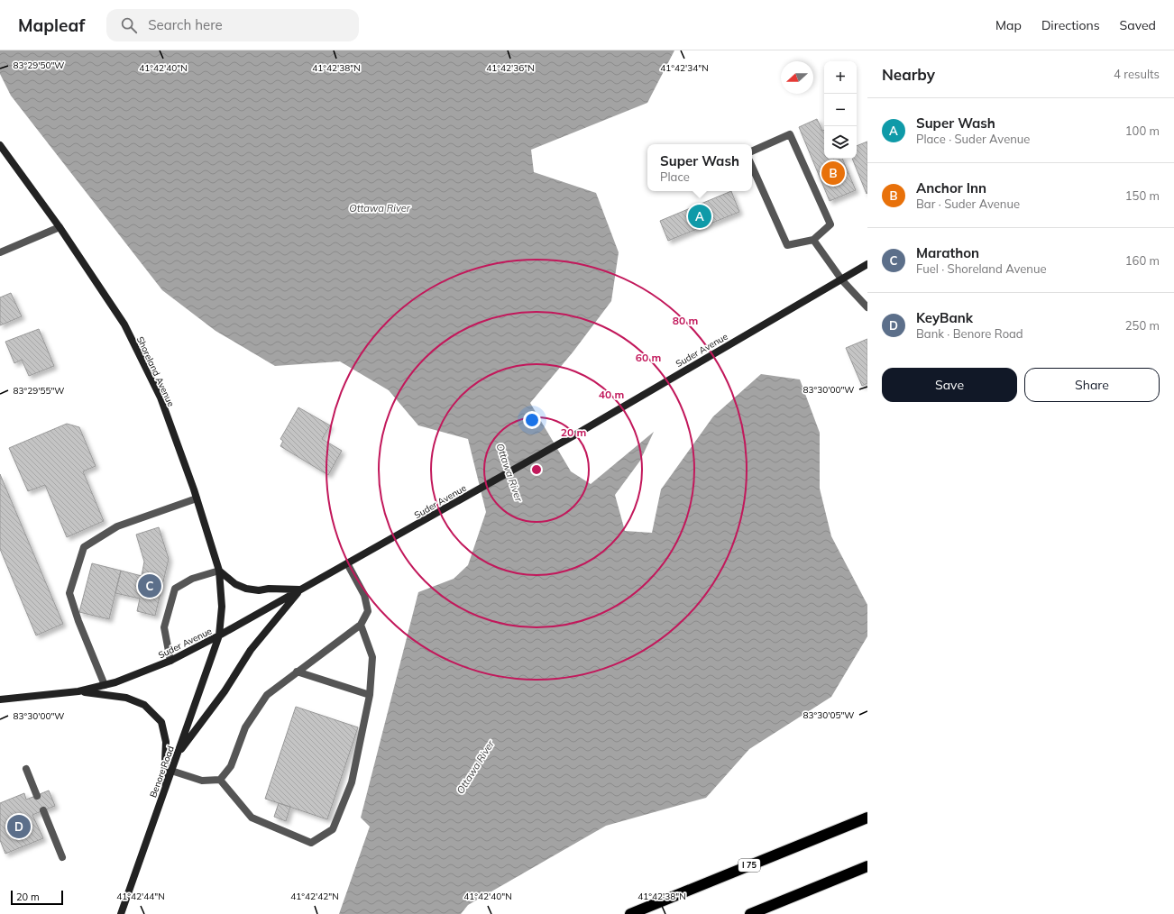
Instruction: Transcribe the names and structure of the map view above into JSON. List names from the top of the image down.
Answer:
{
  "streets": {
    "highway": ["I 75"],
    "main road": ["Suder Avenue", "Shoreland Avenue", "Benore Road"]
  },
  "crossings": [
    ["Suder Avenue", "Shoreland Avenue"],
    ["Suder Avenue", "Benore Road"],
    ["Shoreland Avenue", "Benore Road"]
  ],
  "water": ["Ottawa River"],
  "scale_bar": "20 m",
  "north": "left",
  "page": {
    "header": "Mapleaf",
    "search": "Search here",
    "nav": ["Map", "Directions", "Saved"],
    "heading": ["Nearby", "4 results"],
    "map_buttons": ["+", "−"],
    "list": [
      {
        "mark": "A",
        "name": "Super Wash",
        "note": "Place · Suder Avenue",
        "value": "100 m"
      },
      {
        "mark": "B",
        "name": "Anchor Inn",
        "note": "Bar · Suder Avenue",
        "value": "150 m"
      },
      {
        "mark": "C",
        "name": "Marathon",
        "note": "Fuel · Shoreland Avenue",
        "value": "160 m"
      },
      {
        "mark": "D",
        "name": "KeyBank",
        "note": "Bank · Benore Road",
        "value": "250 m"
      }
    ],
    "popup": ["Super Wash", "Place"],
    "pins": [
      "B",
      "A",
      "C",
      "D"
    ],
    "buttons": ["Save", "Share"],
    "scale": "20 m"
  },
  "coordinates": [
    "83°29'50\"W",
    "41°42'40\"N",
    "41°42'38\"N",
    "41°42'36\"N",
    "41°42'34\"N",
    "83°30'00\"W",
    "83°29'55\"W",
    "83°30'05\"W",
    "41°42'44\"N",
    "41°42'42\"N"
  ],
  "rings": [
    "80 m",
    "60 m",
    "40 m",
    "20 m"
  ]
}
